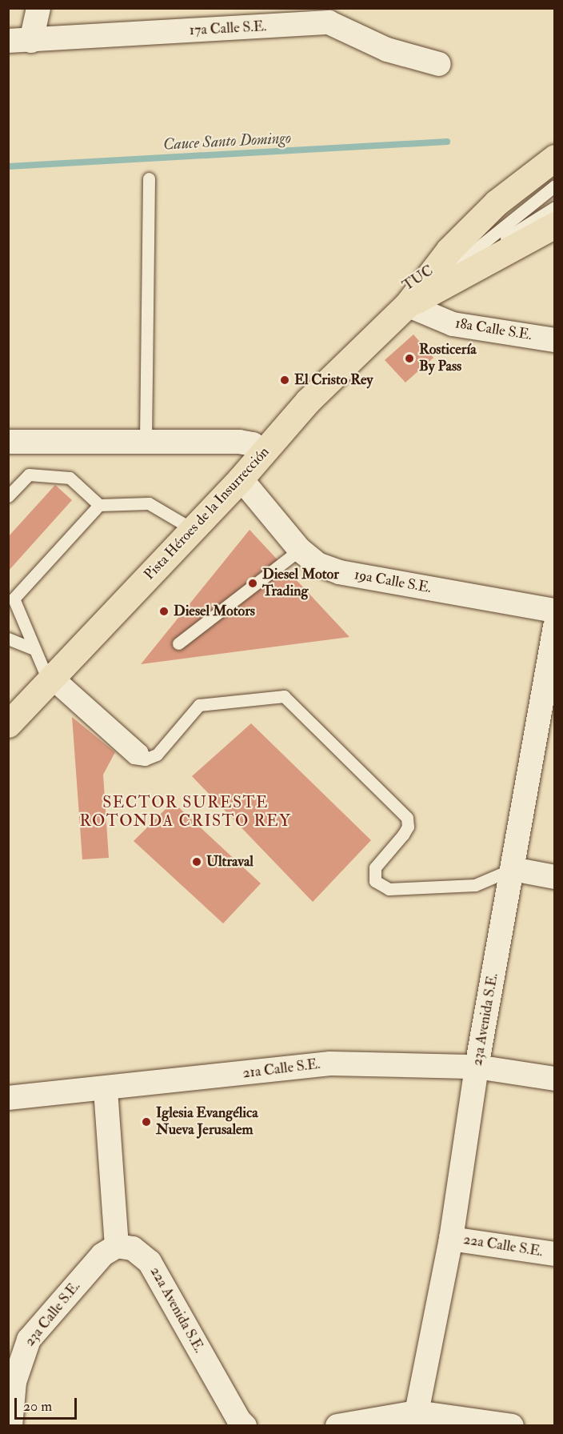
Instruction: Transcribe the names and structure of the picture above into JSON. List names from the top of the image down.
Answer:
{
  "streets": {
    "main road": ["Pista Héroes de la Insurrección"],
    "street": [
      "17a Calle S.E.",
      "18a Calle S.E.",
      "19a Calle S.E.",
      "23a Avenida S.E.",
      "21a Calle S.E.",
      "22a Calle S.E.",
      "22a Avenida S.E.",
      "23a Calle S.E."
    ],
    "lane": ["TUC"]
  },
  "crossings": [
    ["TUC", "18a Calle S.E."],
    ["TUC", "Pista Héroes de la Insurrección"],
    ["18a Calle S.E.", "Pista Héroes de la Insurrección"],
    ["Pista Héroes de la Insurrección", "19a Calle S.E."],
    ["23a Avenida S.E.", "21a Calle S.E."],
    ["23a Avenida S.E.", "22a Calle S.E."],
    ["22a Avenida S.E.", "23a Calle S.E."]
  ],
  "districts": ["SECTOR SURESTE ROTONDA CRISTO REY"],
  "water": ["Cauce Santo Domingo"],
  "places": [
    "Rosticería By Pass",
    "El Cristo Rey",
    "Diesel Motor Trading",
    "Diesel Motors",
    "Ultraval",
    "Iglesia Evangélica Nueva Jerusalem"
  ],
  "scale_bar": "20 m"
}
